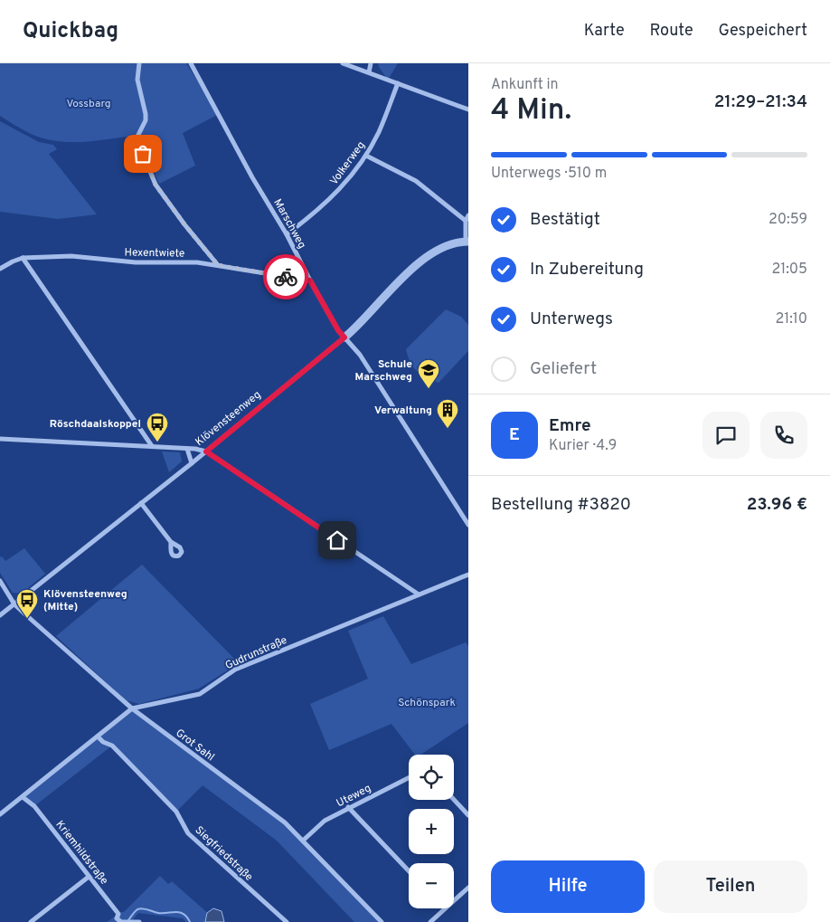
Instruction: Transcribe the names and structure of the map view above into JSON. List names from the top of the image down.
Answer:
{
  "streets": {
    "street": [
      "Volkerweg",
      "Marschweg",
      "Hexentwiete",
      "Klövensteenweg",
      "Gudrunstraße",
      "Grot Sahl",
      "Uteweg",
      "Kriemhildstraße",
      "Siegfriedstraße"
    ]
  },
  "crossings": [
    ["Volkerweg", "Marschweg"],
    ["Marschweg", "Hexentwiete"],
    ["Marschweg", "Klövensteenweg"],
    ["Klövensteenweg", "Grot Sahl"],
    ["Gudrunstraße", "Grot Sahl"],
    ["Gudrunstraße", "Kriemhildstraße"],
    ["Gudrunstraße", "Siegfriedstraße"],
    ["Grot Sahl", "Uteweg"]
  ],
  "parks": ["Vossbarg", "Schönspark"],
  "places": {
    "school or university": ["Schule Marschweg"],
    "building": ["Verwaltung"],
    "bus stop": ["Röschdaalskoppel", "Klövensteenweg (Mitte)"]
  },
  "page": {
    "header": "Quickbag",
    "nav": ["Karte", "Route", "Gespeichert"],
    "heading": ["4 Min.", "Ankunft in", "21:29–21:34"],
    "panel": [
      "Emre",
      "Kurier · 4.9",
      "Bestellung #3820",
      "23.96 €"
    ],
    "bar": "Unterwegs · 510 m",
    "list": [
      ["Bestätigt", "20:59"],
      ["In Zubereitung", "21:05"],
      ["Unterwegs", "21:10"],
      "Geliefert"
    ],
    "round": "E",
    "map_buttons": ["+", "−"],
    "buttons": ["Hilfe", "Teilen"]
  }
}
